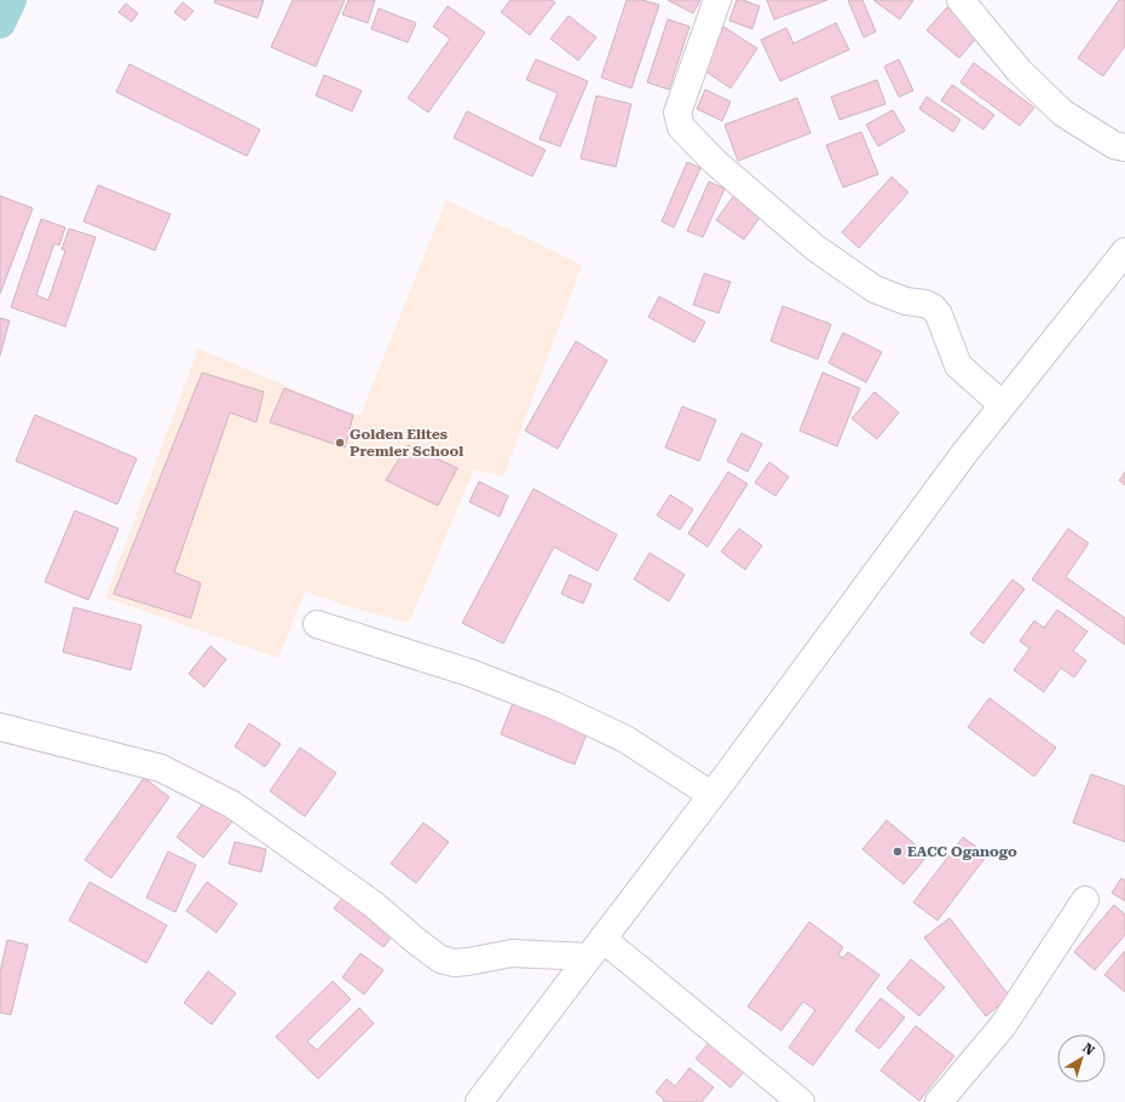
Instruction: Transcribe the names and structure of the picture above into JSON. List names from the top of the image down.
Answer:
{
  "places": ["Golden Elites Premier School", "EACC Oganogo"],
  "north": "top right"
}
